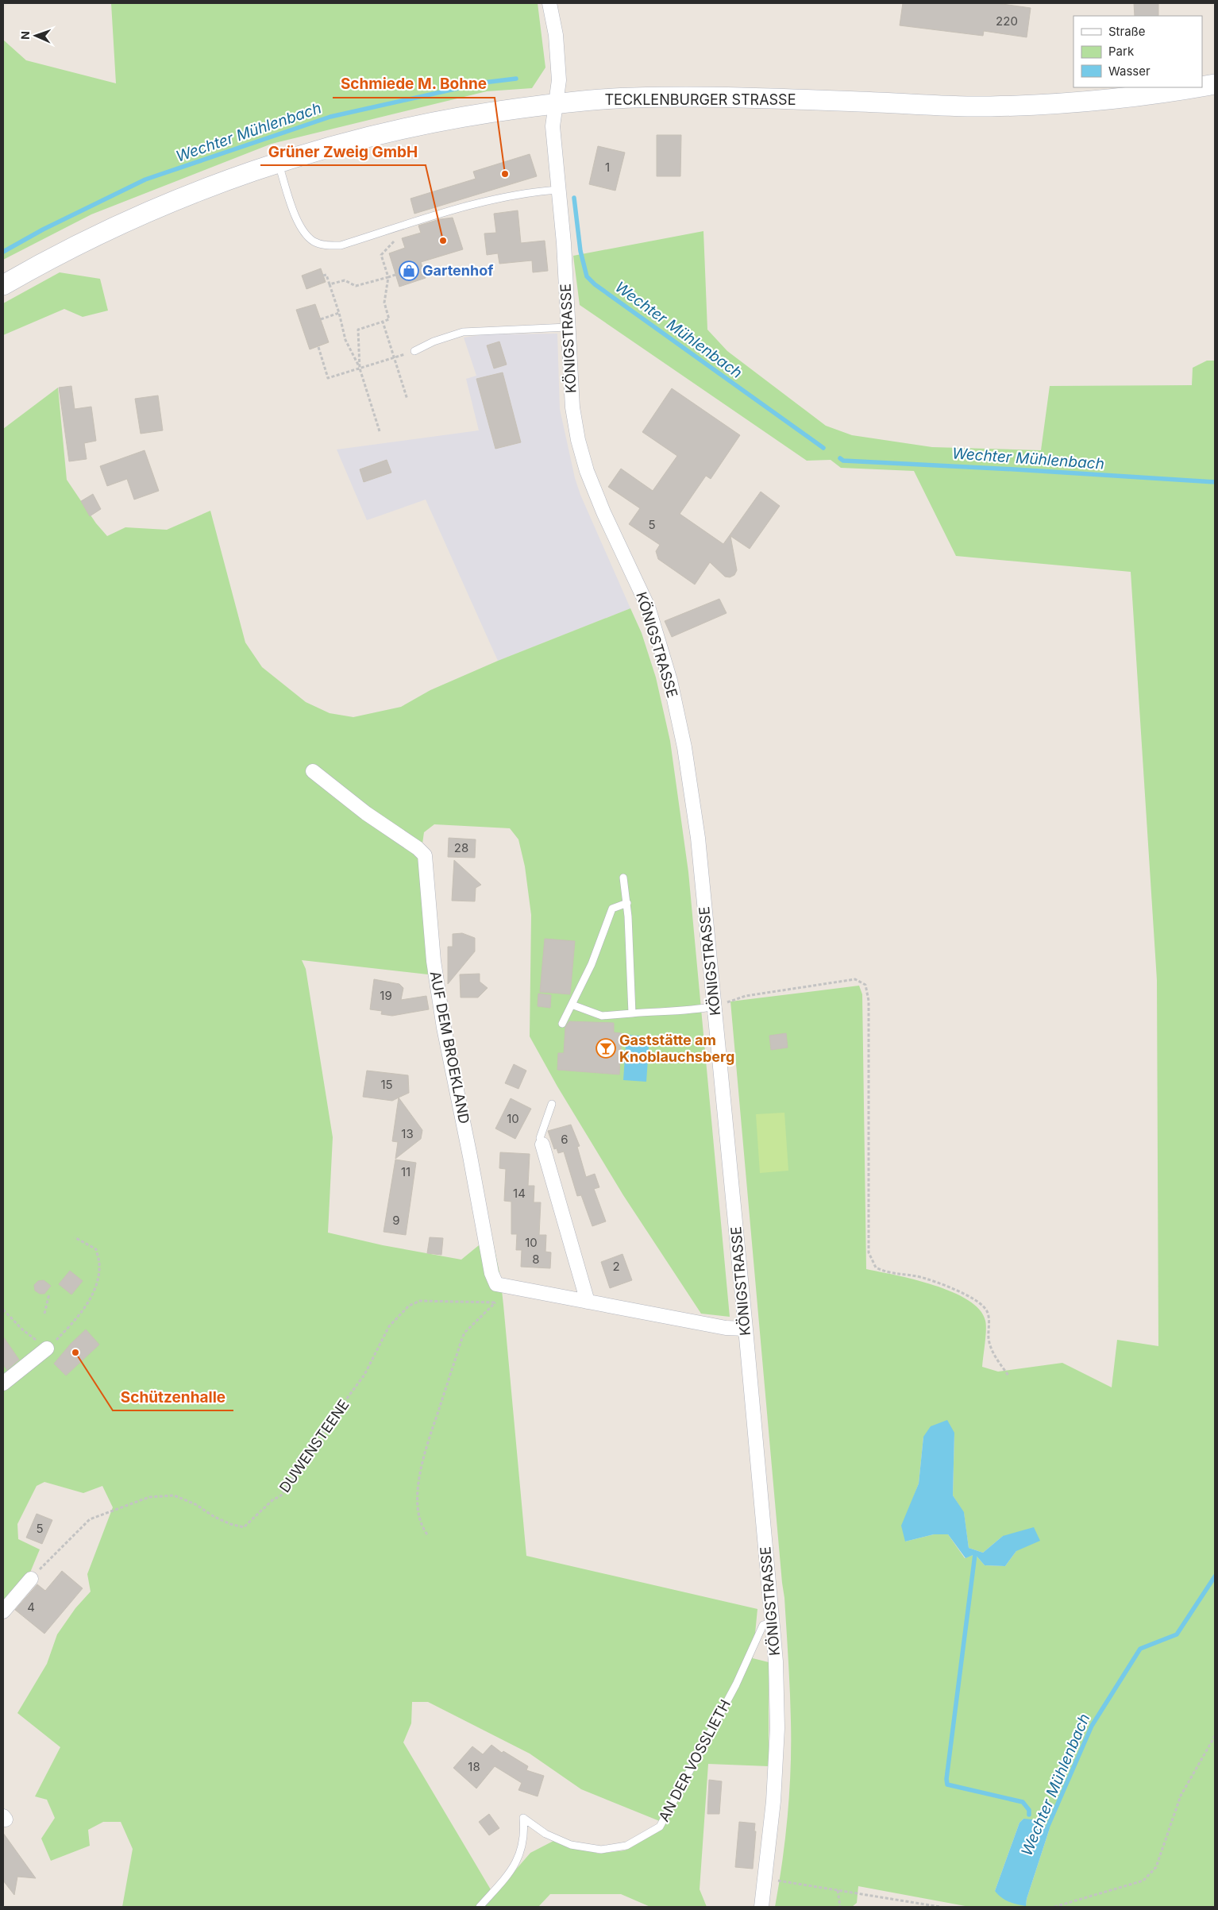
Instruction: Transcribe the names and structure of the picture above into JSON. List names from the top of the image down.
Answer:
{
  "streets": {
    "main road": ["TECKLENBURGER STRASSE"],
    "street": ["KÖNIGSTRASSE", "AUF DEM BROEKLAND"],
    "lane": ["AN DER VOSSLIETH"],
    "path": ["DUWENSTEENE"]
  },
  "crossings": [
    ["TECKLENBURGER STRASSE", "KÖNIGSTRASSE"],
    ["KÖNIGSTRASSE", "AUF DEM BROEKLAND"],
    ["KÖNIGSTRASSE", "AN DER VOSSLIETH"]
  ],
  "water": ["Wechter Mühlenbach"],
  "places": {
    "other": ["Schmiede M. Bohne", "Grüner Zweig GmbH", "Schützenhalle"],
    "shop": ["Gartenhof"],
    "bar": ["Gaststätte am Knoblauchsberg"]
  },
  "house_numbers": [
    "220",
    "1",
    "5",
    "28",
    "19",
    "15",
    "10",
    "13",
    "6",
    "11",
    "14",
    "9",
    "10",
    "8",
    "2",
    "5",
    "4",
    "18"
  ],
  "legend": ["Straße", "Park", "Wasser"],
  "north": "left"
}
